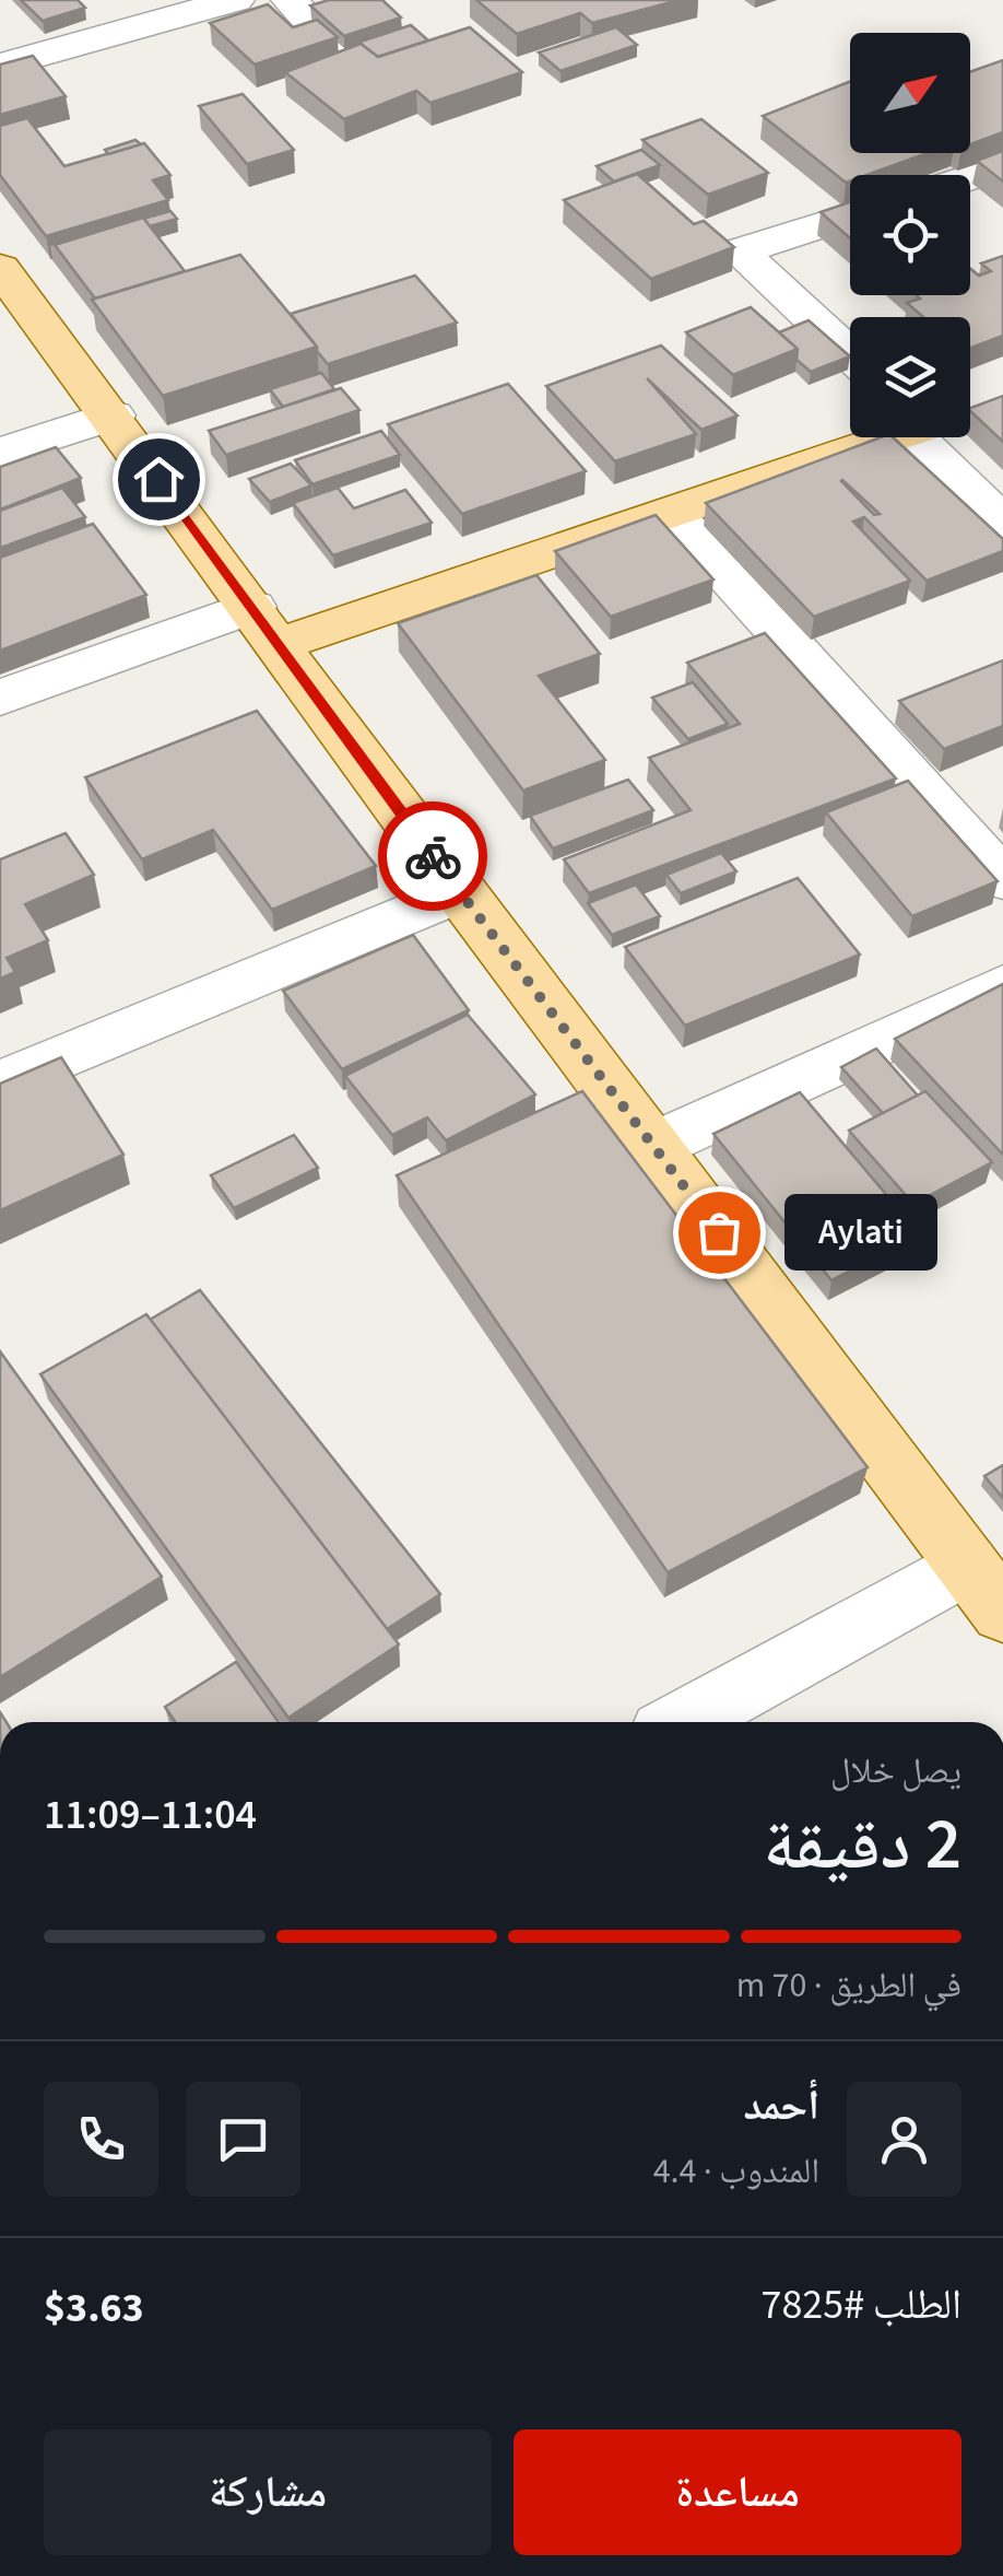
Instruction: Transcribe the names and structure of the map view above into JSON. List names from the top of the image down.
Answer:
{
  "places": ["Aylati"],
  "north": "top right",
  "page": {
    "bubble": "Aylati",
    "heading": ["2 دقيقة", "يصل خلال", "11:04–11:09"],
    "panel": [
      "أحمد",
      "المندوب · 4.4",
      "الطلب #7825",
      "$3.63"
    ],
    "bar": "في الطريق · 70 m",
    "buttons": ["مساعدة", "مشاركة"]
  }
}
